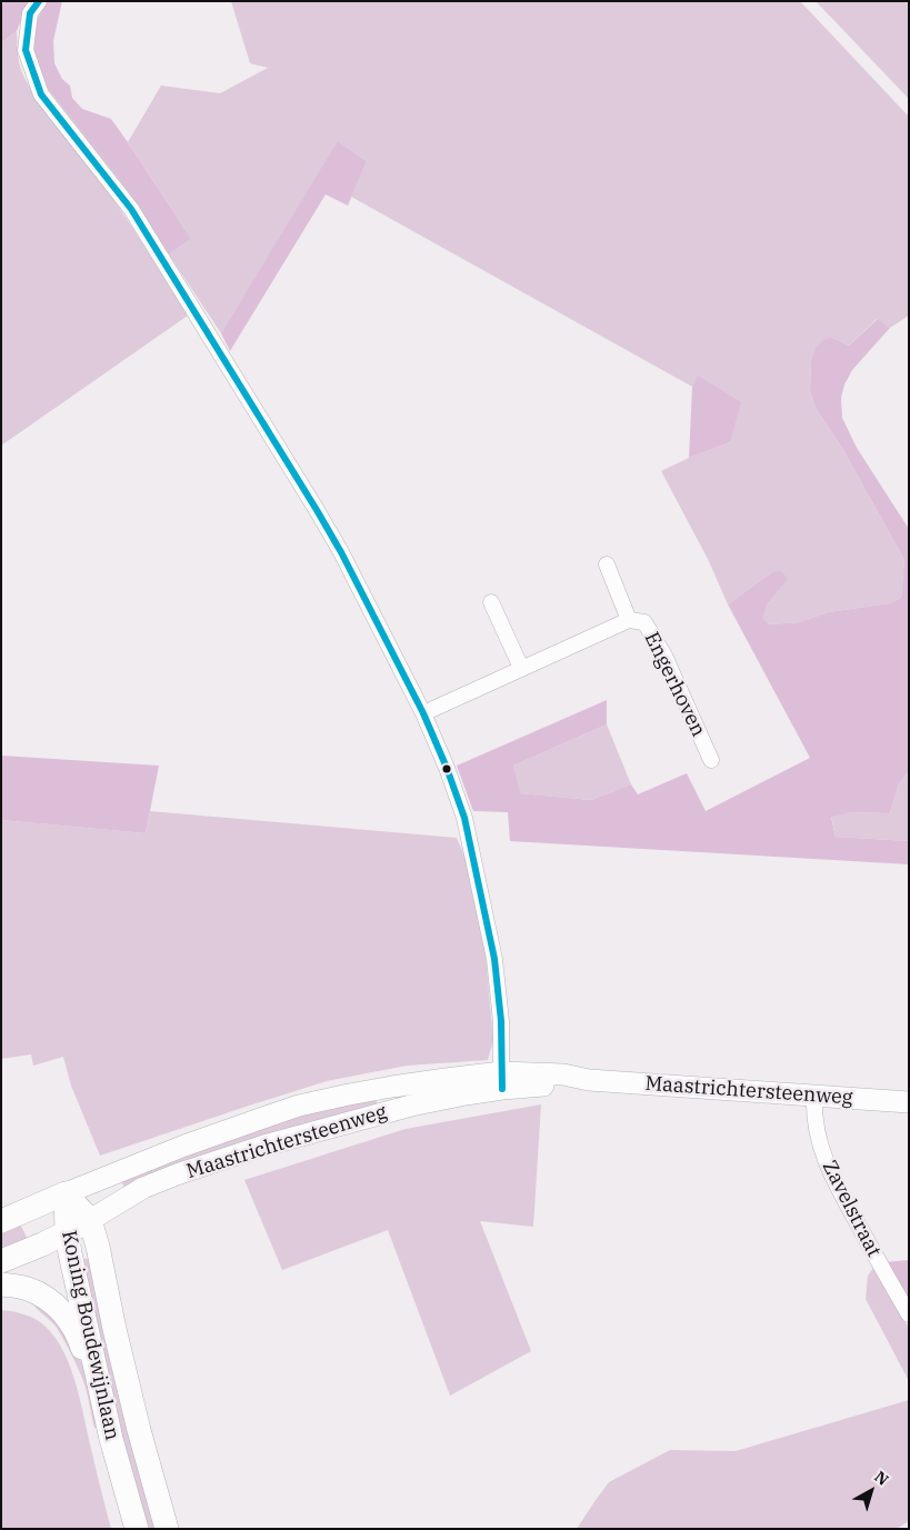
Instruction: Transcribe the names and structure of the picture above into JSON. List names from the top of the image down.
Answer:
{
  "streets": {
    "main road": ["Maastrichtersteenweg", "Koning Boudewijnlaan"],
    "street": ["Engerhoven", "Zavelstraat"]
  },
  "crossings": [
    ["Maastrichtersteenweg", "Zavelstraat"],
    ["Maastrichtersteenweg", "Koning Boudewijnlaan"]
  ],
  "north": "top right"
}
